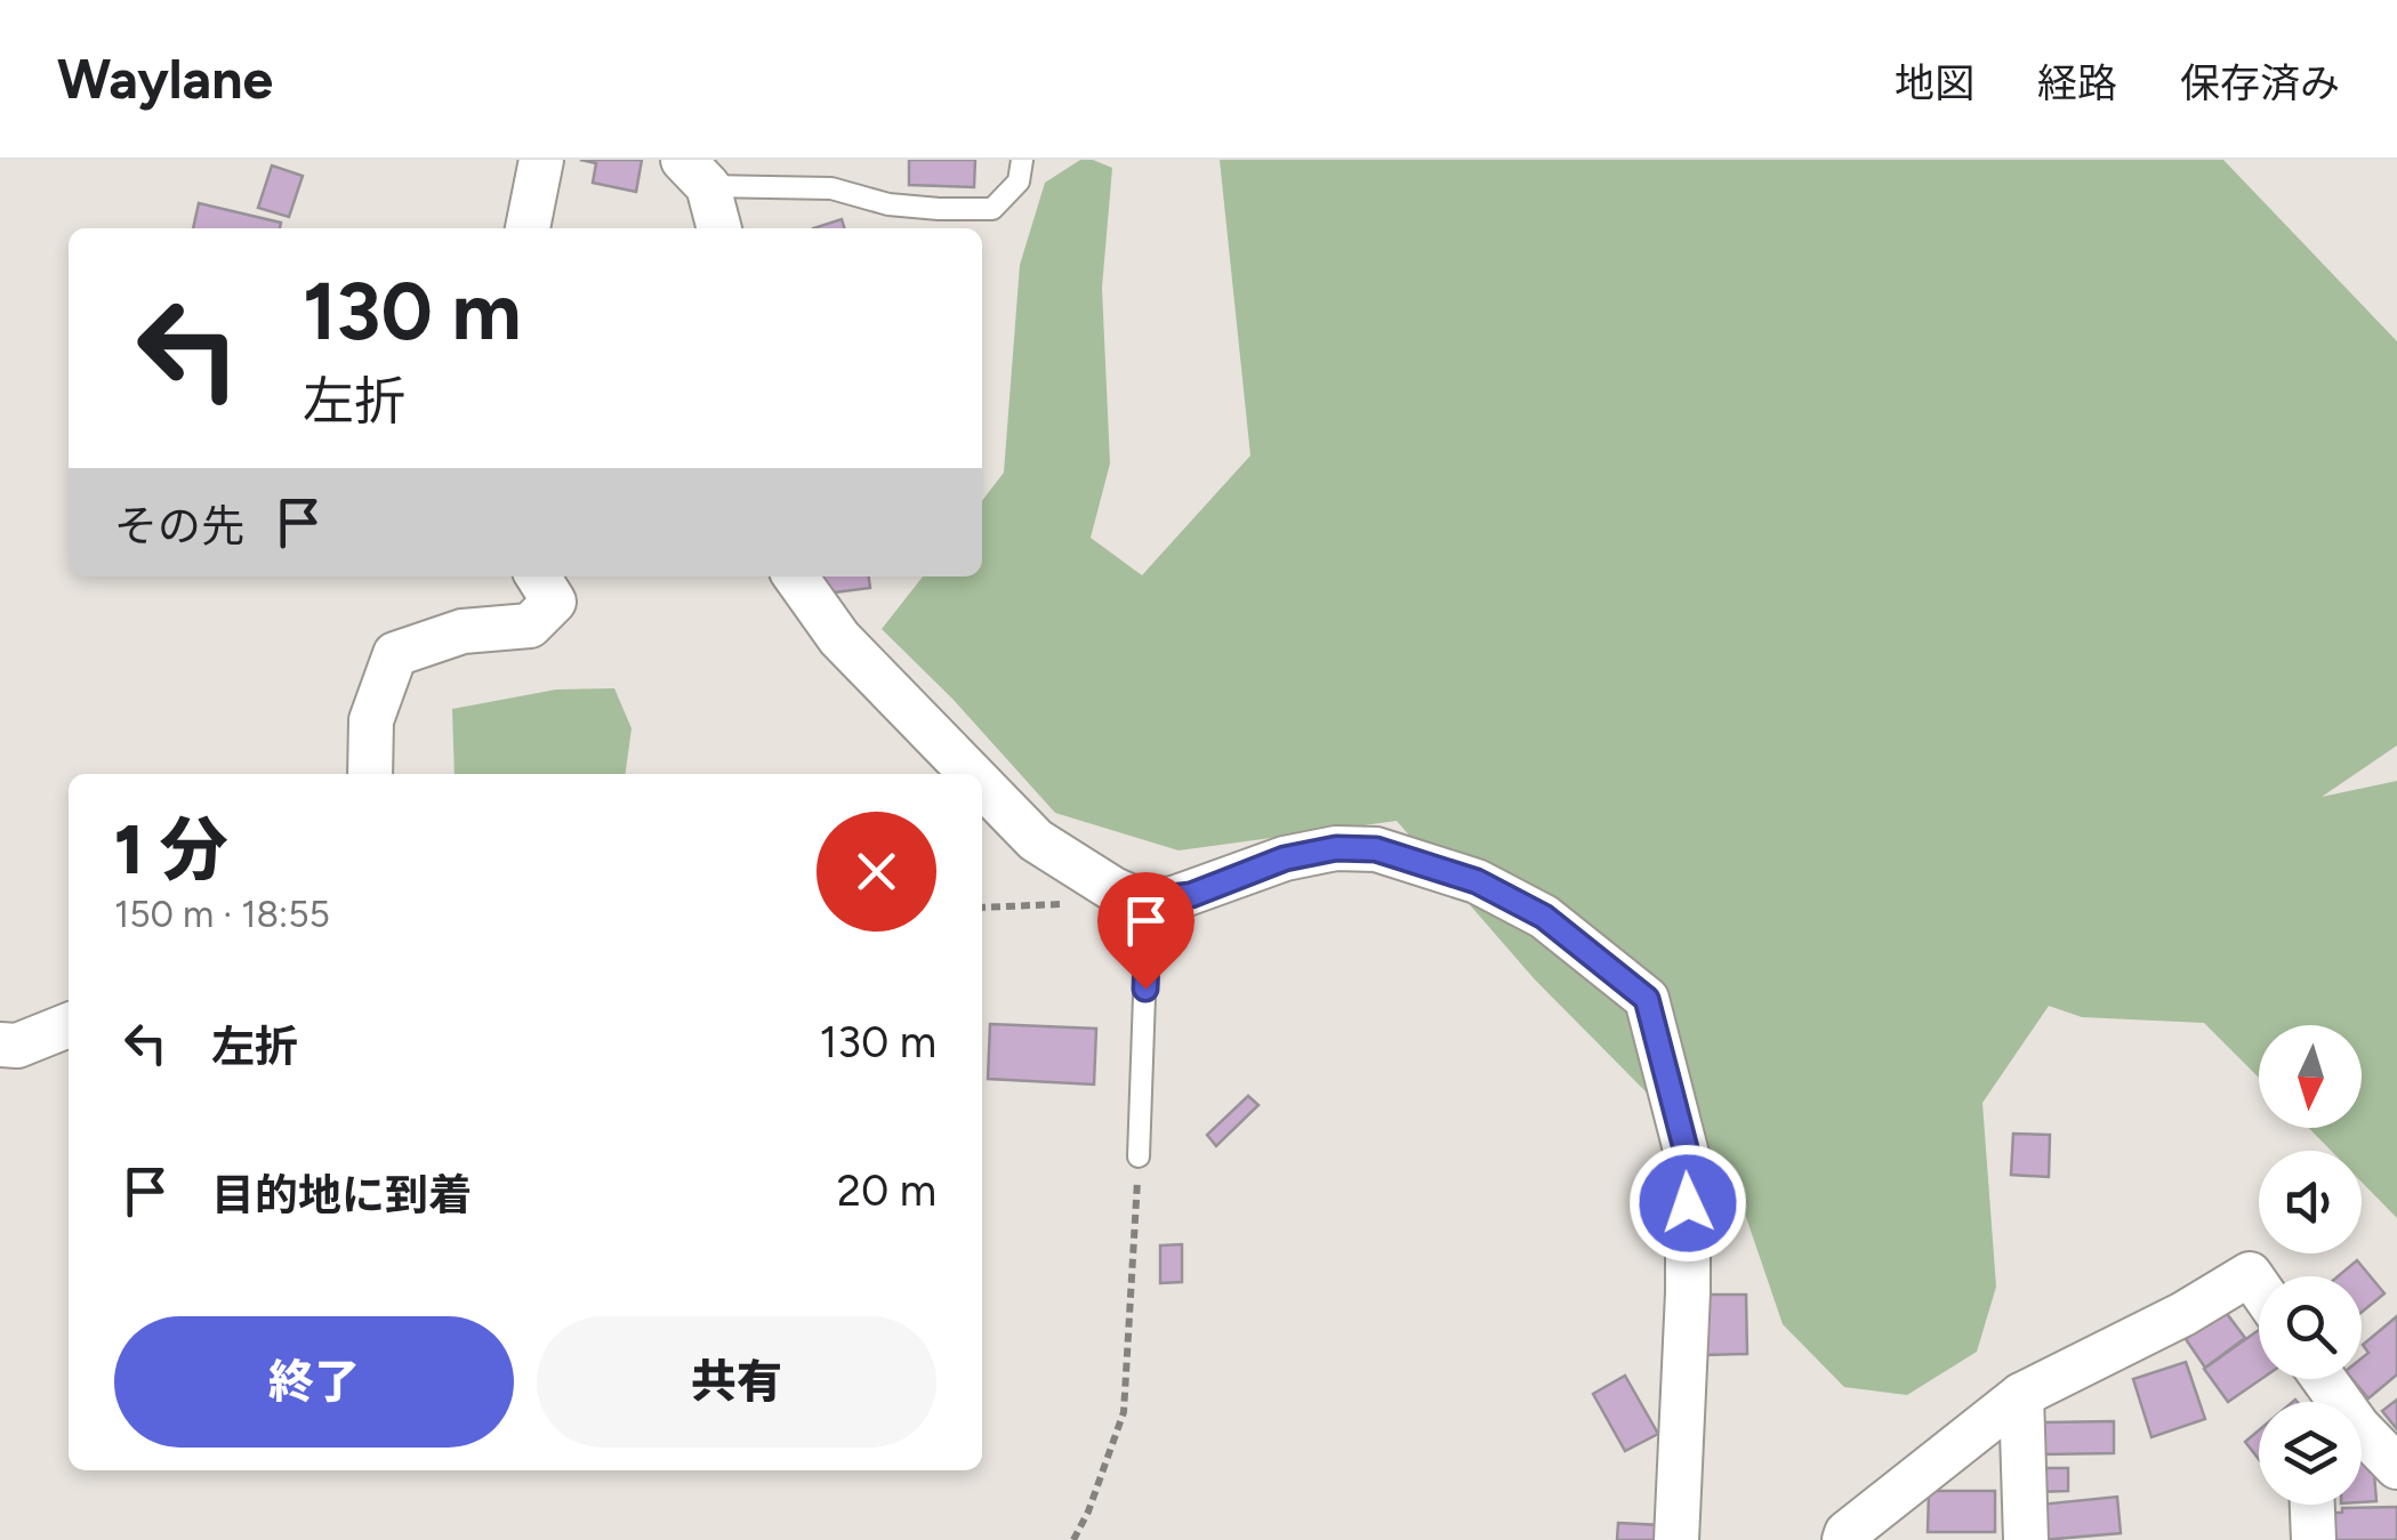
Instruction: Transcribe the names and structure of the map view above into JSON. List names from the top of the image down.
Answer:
{
  "north": "bottom",
  "page": {
    "header": "Waylane",
    "nav": ["地図", "経路", "保存済み"],
    "turn": ["130 m", "左折"],
    "then": "その先",
    "heading": ["1 分", "150 m · 18:55"],
    "list": [
      {
        "name": "左折",
        "value": "130 m"
      },
      {
        "name": "目的地に到着",
        "value": "20 m"
      }
    ],
    "buttons": ["終了", "共有"]
  }
}
